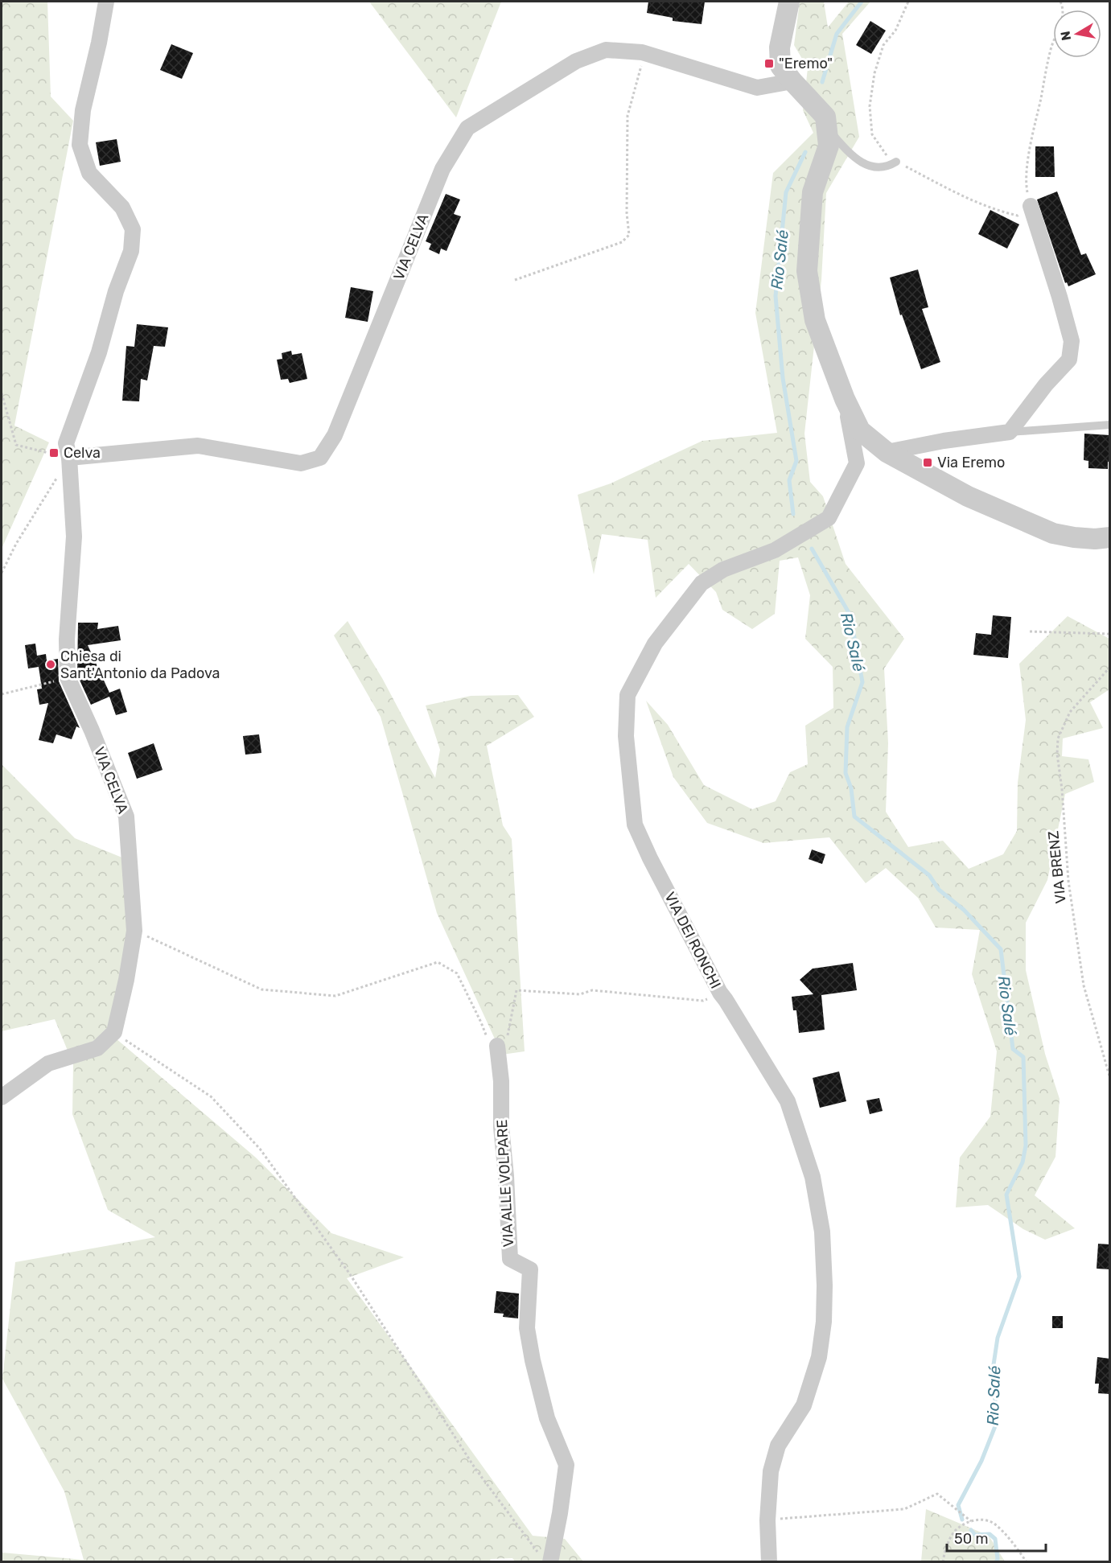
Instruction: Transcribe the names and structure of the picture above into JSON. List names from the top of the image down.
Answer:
{
  "streets": {
    "street": ["VIA CELVA", "VIA DEI RONCHI", "VIA ALLE VOLPARE"],
    "path": ["VIA BRENZ"]
  },
  "water": ["Rio Salé"],
  "places": {
    "transit": ["\"Eremo\"", "Celva", "Via Eremo"],
    "other": ["Chiesa di Sant'Antonio da Padova"]
  },
  "scale_bar": "50 m",
  "north": "left"
}
